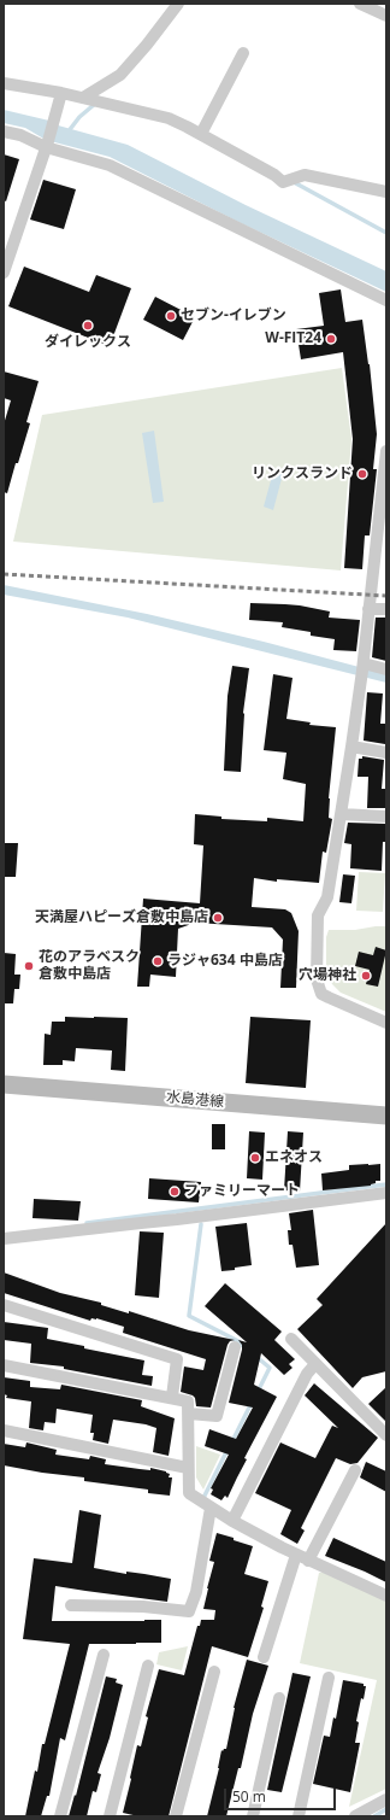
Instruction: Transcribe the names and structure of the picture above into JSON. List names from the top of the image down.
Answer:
{
  "streets": {
    "main road": ["水島港線"]
  },
  "places": [
    "セブン-イレブン",
    "ダイレックス",
    "W-FIT24",
    "リンクスランド",
    "天満屋ハピーズ倉敷中島店",
    "ラジャ634 中島店",
    "花のアラベスク 倉敷中島店",
    "穴場神社",
    "エネオス",
    "ファミリーマート"
  ],
  "scale_bar": "50 m"
}
